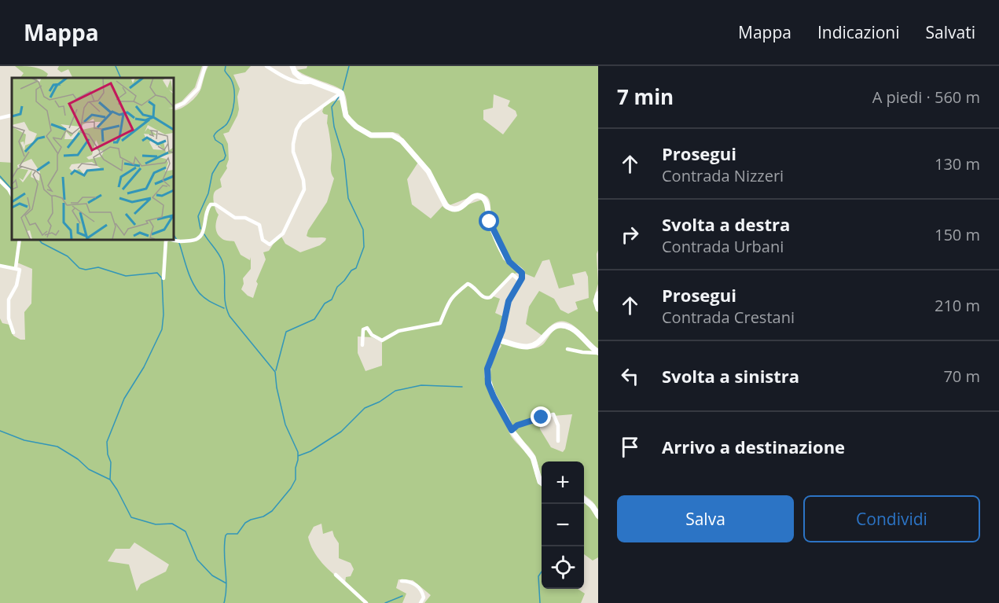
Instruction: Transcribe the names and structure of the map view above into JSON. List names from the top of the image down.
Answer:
{
  "page": {
    "header": "Mappa",
    "nav": ["Mappa", "Indicazioni", "Salvati"],
    "heading": ["7 min", "A piedi · 560 m"],
    "list": [
      ["Prosegui", "Contrada Nizzeri", "130 m"],
      ["Svolta a destra", "Contrada Urbani", "150 m"],
      ["Prosegui", "Contrada Crestani", "210 m"],
      ["Svolta a sinistra", "70 m"],
      "Arrivo a destinazione"
    ],
    "map_buttons": ["+", "−"],
    "buttons": ["Salva", "Condividi"]
  }
}
